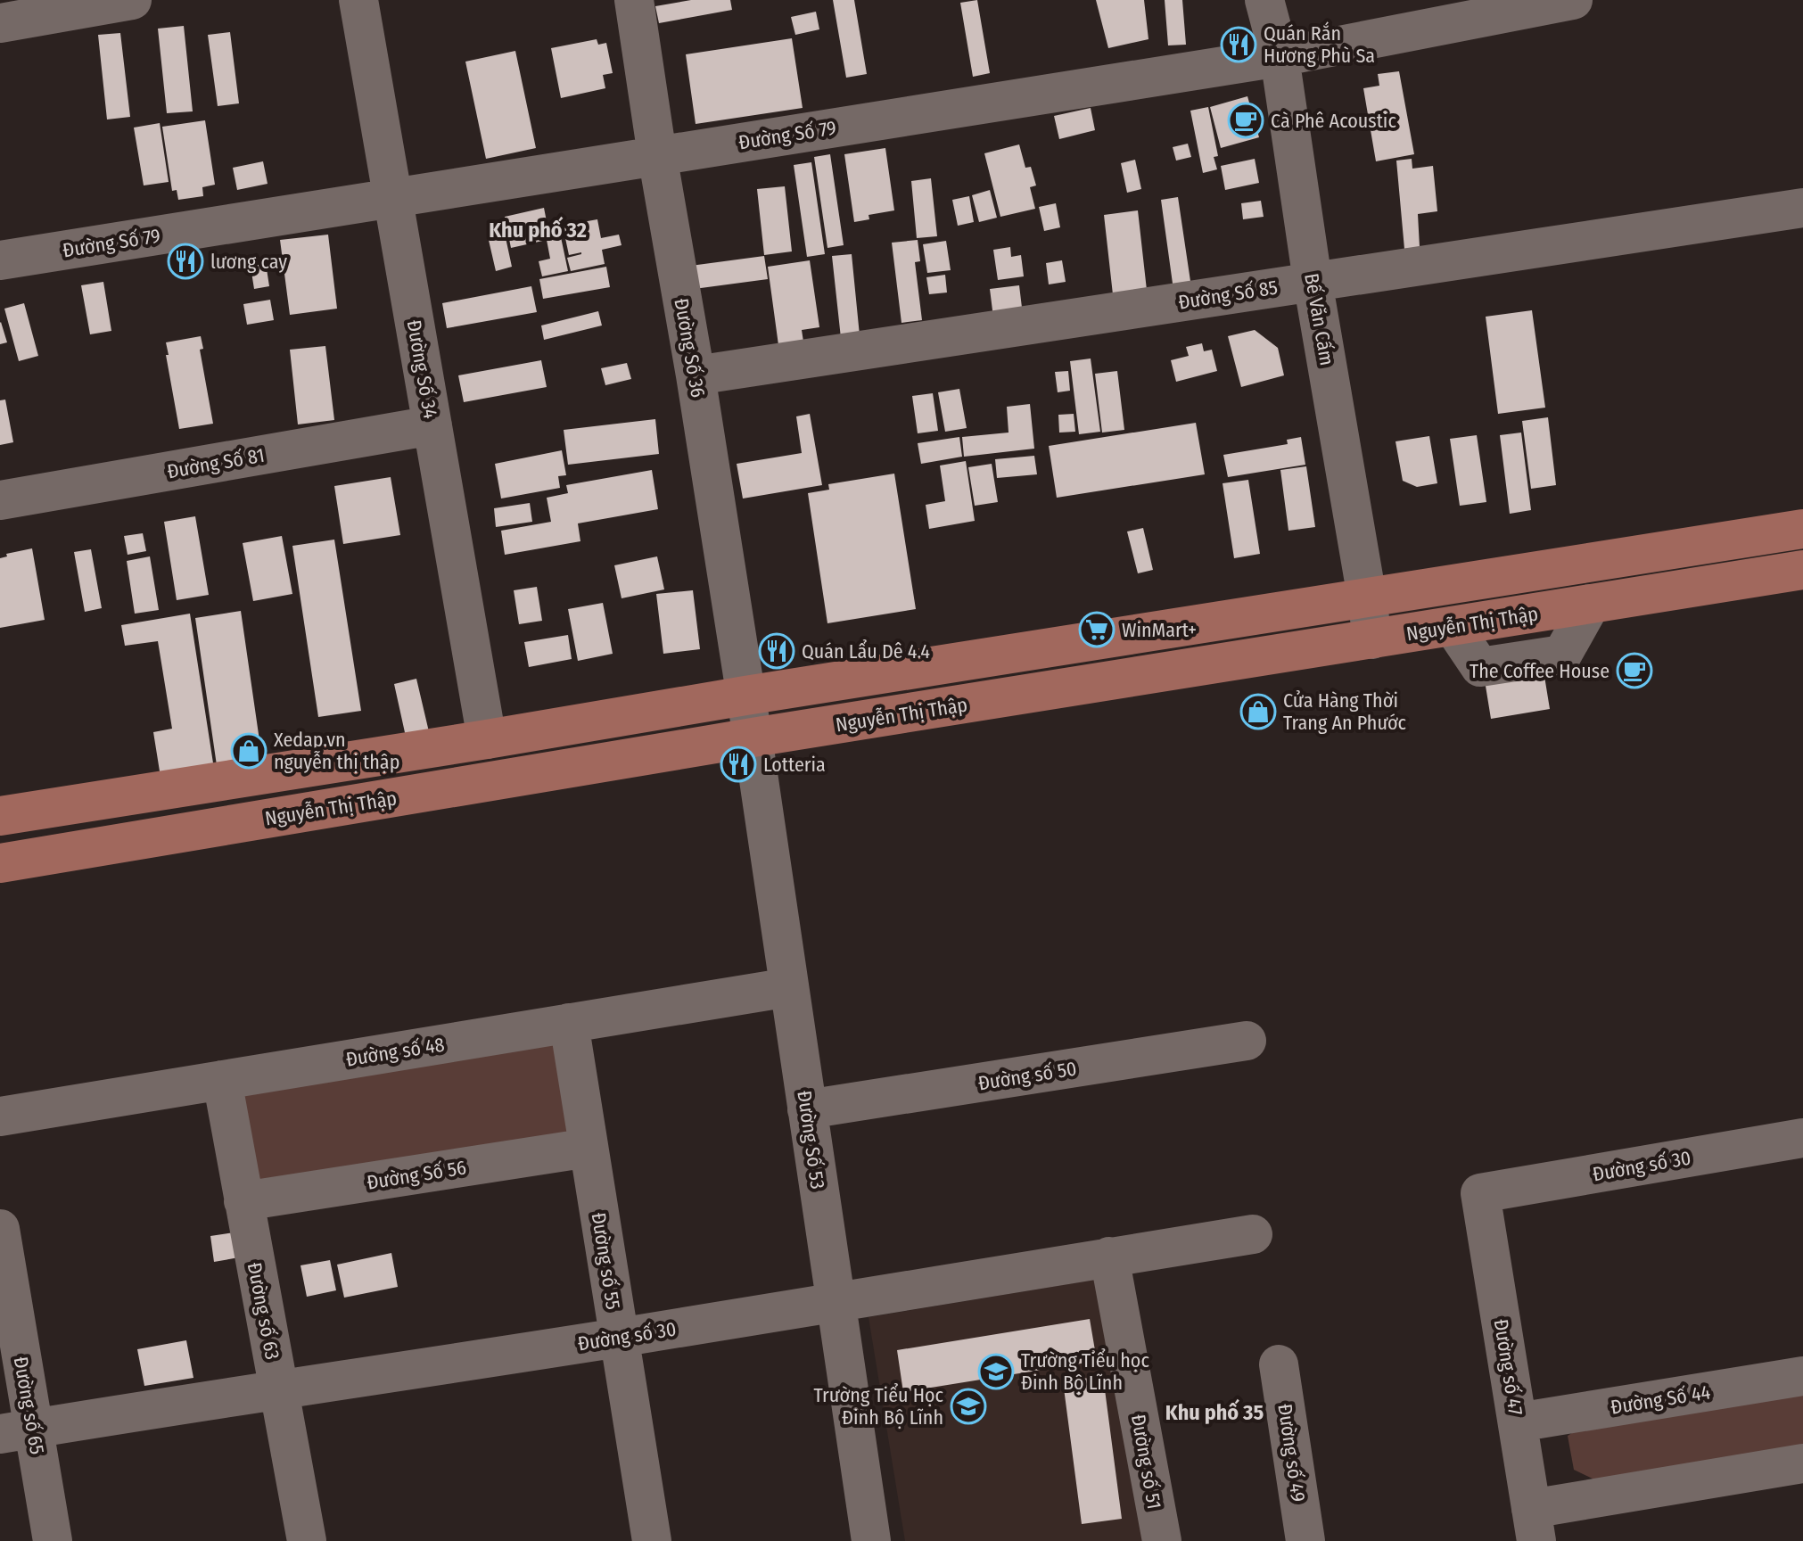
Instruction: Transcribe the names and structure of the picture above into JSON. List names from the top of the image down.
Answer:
{
  "streets": {
    "main road": ["Nguyễn Thị Thập"],
    "street": [
      "Đường Số 79",
      "Đường Số 85",
      "Bế Văn Cấm",
      "Đường Số 36",
      "Đường Số 34",
      "Đường Số 81",
      "Đường số 48",
      "Đường số 50",
      "Đường Số 53",
      "Đường số 30",
      "Đường Số 56",
      "Đường số 55",
      "Đường số 63",
      "Đường số 47",
      "Đường Số 44",
      "Đường số 65",
      "Đường số 49",
      "Đường số 51"
    ]
  },
  "crossings": [
    ["Đường Số 79", "Bế Văn Cấm"],
    ["Đường Số 79", "Đường Số 36"],
    ["Đường Số 79", "Đường Số 34"],
    ["Đường Số 85", "Bế Văn Cấm"],
    ["Đường Số 85", "Đường Số 36"],
    ["Bế Văn Cấm", "Nguyễn Thị Thập"],
    ["Đường Số 36", "Nguyễn Thị Thập"],
    ["Đường Số 36", "Đường Số 53"],
    ["Đường Số 34", "Đường Số 81"],
    ["Nguyễn Thị Thập", "Đường Số 53"],
    ["Đường số 48", "Đường Số 53"],
    ["Đường số 48", "Đường số 55"],
    ["Đường số 48", "Đường số 63"],
    ["Đường số 50", "Đường Số 53"],
    ["Đường Số 53", "Đường số 30"],
    ["Đường số 30", "Đường số 55"],
    ["Đường số 30", "Đường số 63"],
    ["Đường số 30", "Đường số 47"],
    ["Đường số 30", "Đường số 65"],
    ["Đường số 30", "Đường số 51"],
    ["Đường Số 56", "Đường số 55"],
    ["Đường Số 56", "Đường số 63"],
    ["Đường số 47", "Đường Số 44"]
  ],
  "districts": ["Khu phố 32", "Khu phố 35"],
  "places": {
    "restaurant": [
      "Quán Rắn Hương Phù Sa",
      "lương cay",
      "Quán Lẩu Dê 4.4",
      "Lotteria"
    ],
    "cafe": ["Cà Phê Acoustic", "The Coffee House"],
    "supermarket": ["WinMart+"],
    "shop": ["Cửa Hàng Thời Trang An Phước", "Xedap.vn nguyễn thị thập"],
    "school or university": ["Trường Tiểu học Đinh Bộ Lĩnh", "Trường Tiểu Học Đinh Bộ Lĩnh"]
  }
}
